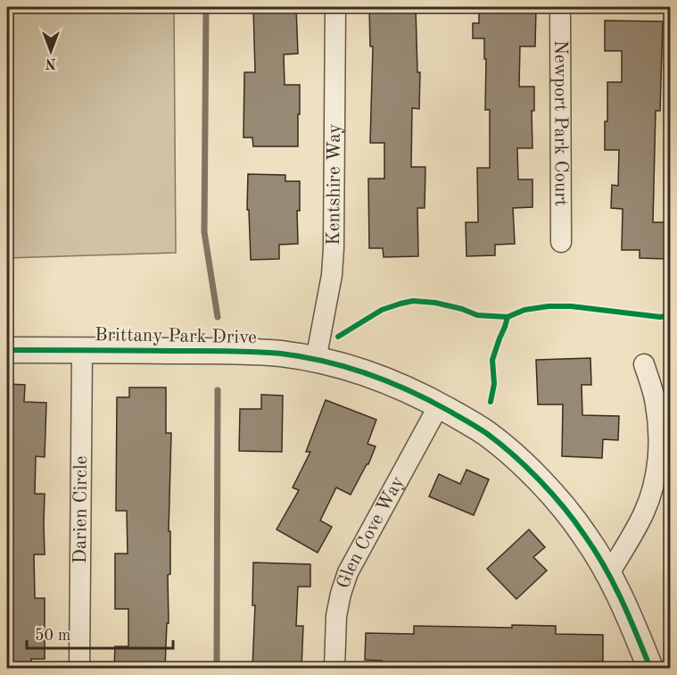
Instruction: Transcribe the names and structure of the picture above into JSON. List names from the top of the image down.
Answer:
{
  "streets": {
    "street": [
      "Newport Park Court",
      "Kentshire Way",
      "Brittany Park Drive",
      "Darien Circle",
      "Glen Cove Way"
    ]
  },
  "crossings": [
    ["Kentshire Way", "Brittany Park Drive"],
    ["Brittany Park Drive", "Darien Circle"],
    ["Brittany Park Drive", "Glen Cove Way"]
  ],
  "scale_bar": "50 m",
  "north": "bottom"
}
